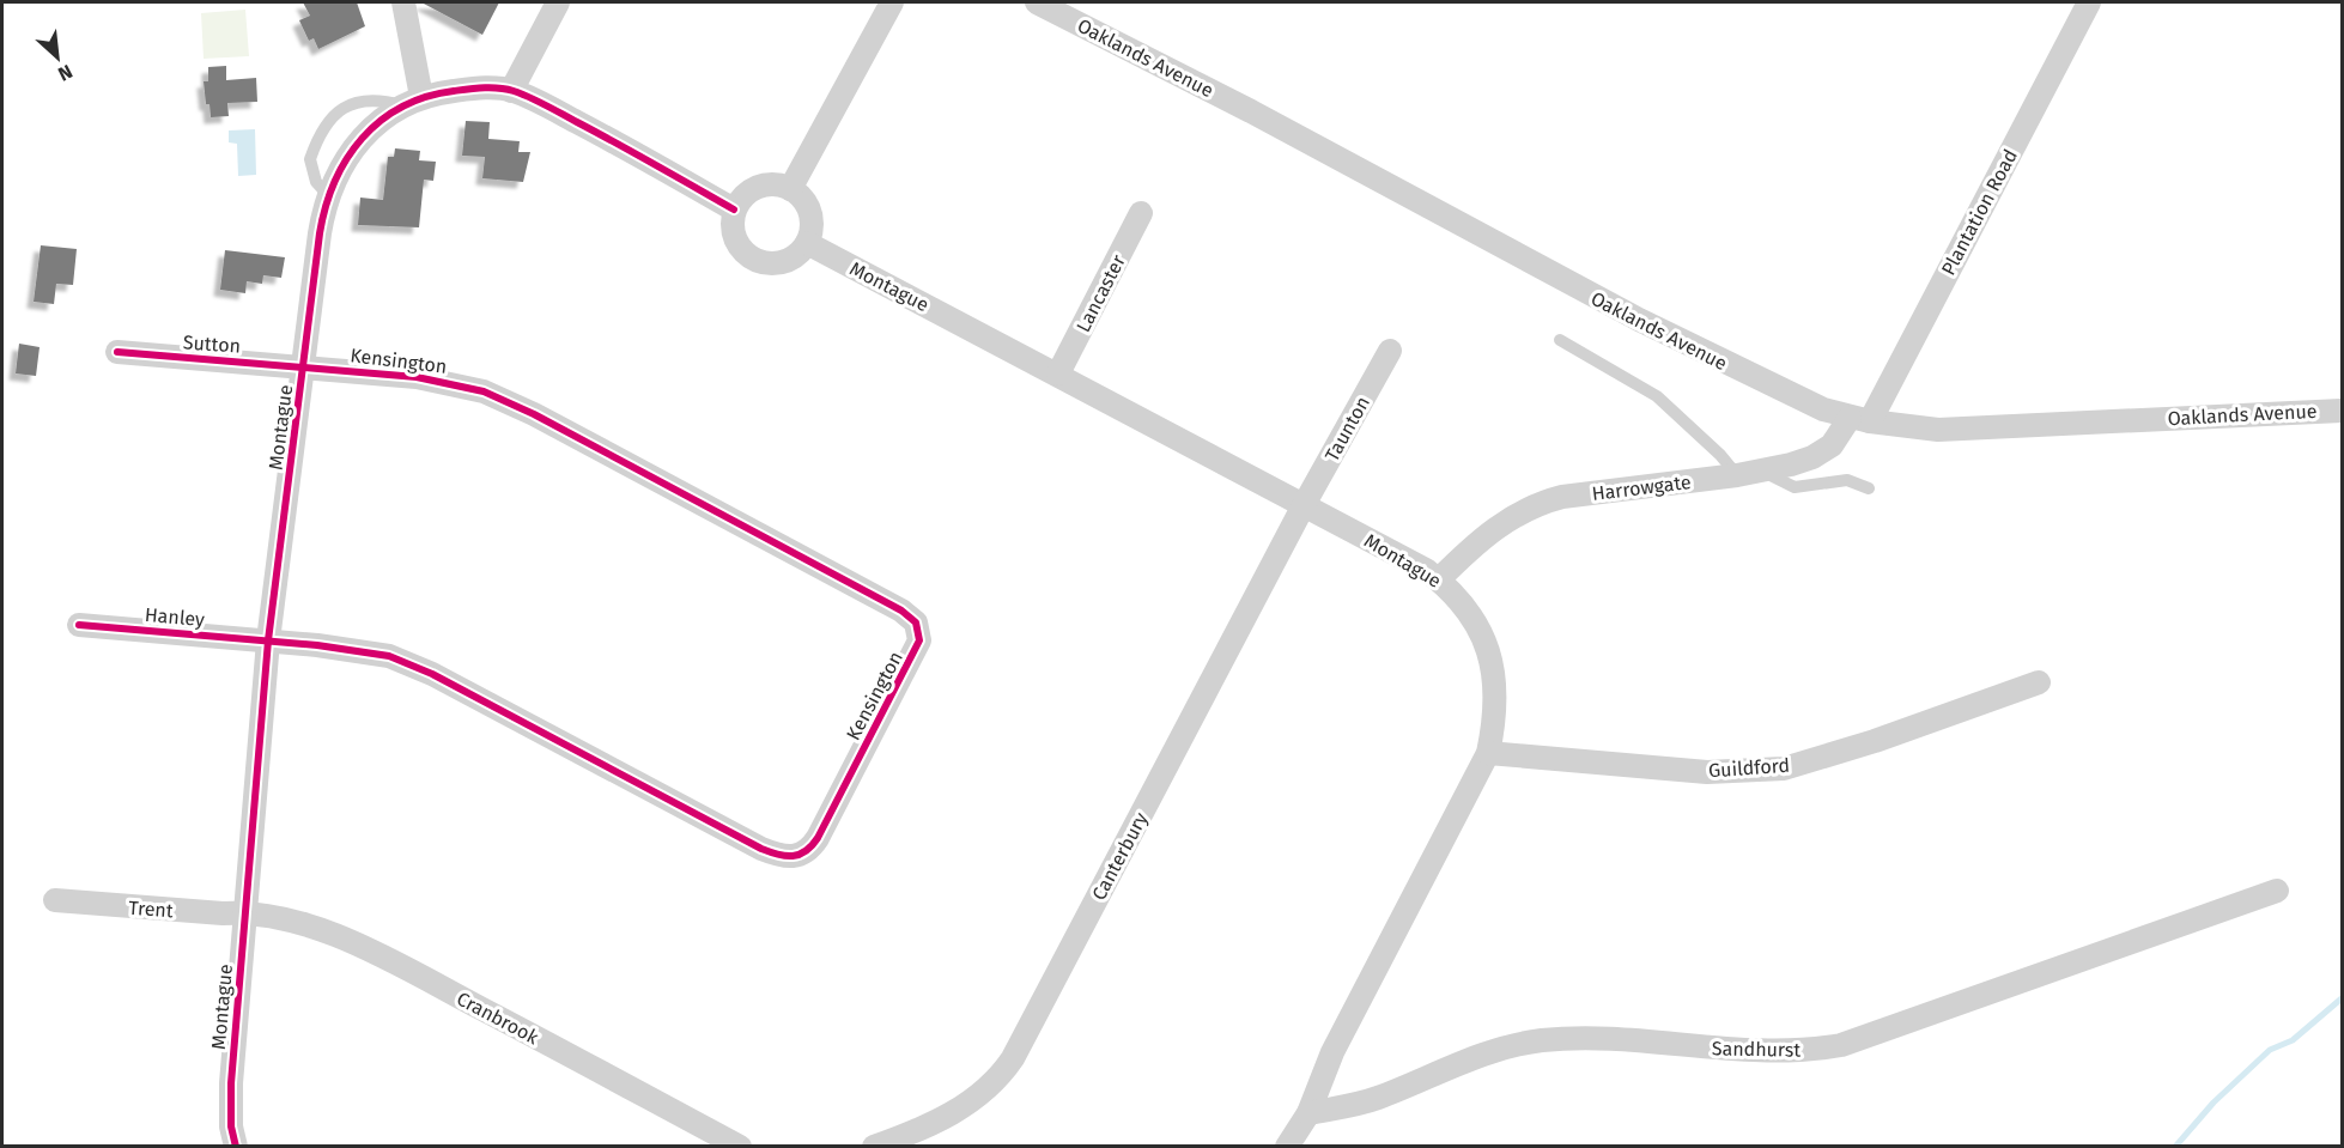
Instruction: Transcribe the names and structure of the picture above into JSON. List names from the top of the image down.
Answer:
{
  "streets": {
    "street": [
      "Oaklands Avenue",
      "Plantation Road",
      "Montague",
      "Lancaster",
      "Sutton",
      "Kensington",
      "Taunton",
      "Harrowgate",
      "Hanley",
      "Guildford",
      "Canterbury",
      "Trent",
      "Cranbrook",
      "Sandhurst"
    ]
  },
  "crossings": [
    ["Oaklands Avenue", "Plantation Road"],
    ["Oaklands Avenue", "Harrowgate"],
    ["Plantation Road", "Harrowgate"],
    ["Montague", "Lancaster"],
    ["Montague", "Sutton"],
    ["Montague", "Kensington"],
    ["Montague", "Taunton"],
    ["Montague", "Harrowgate"],
    ["Montague", "Hanley"],
    ["Montague", "Guildford"],
    ["Montague", "Canterbury"],
    ["Montague", "Trent"],
    ["Montague", "Cranbrook"],
    ["Montague", "Sandhurst"],
    ["Sutton", "Kensington"],
    ["Kensington", "Hanley"],
    ["Taunton", "Canterbury"],
    ["Trent", "Cranbrook"]
  ],
  "north": "bottom right"
}
